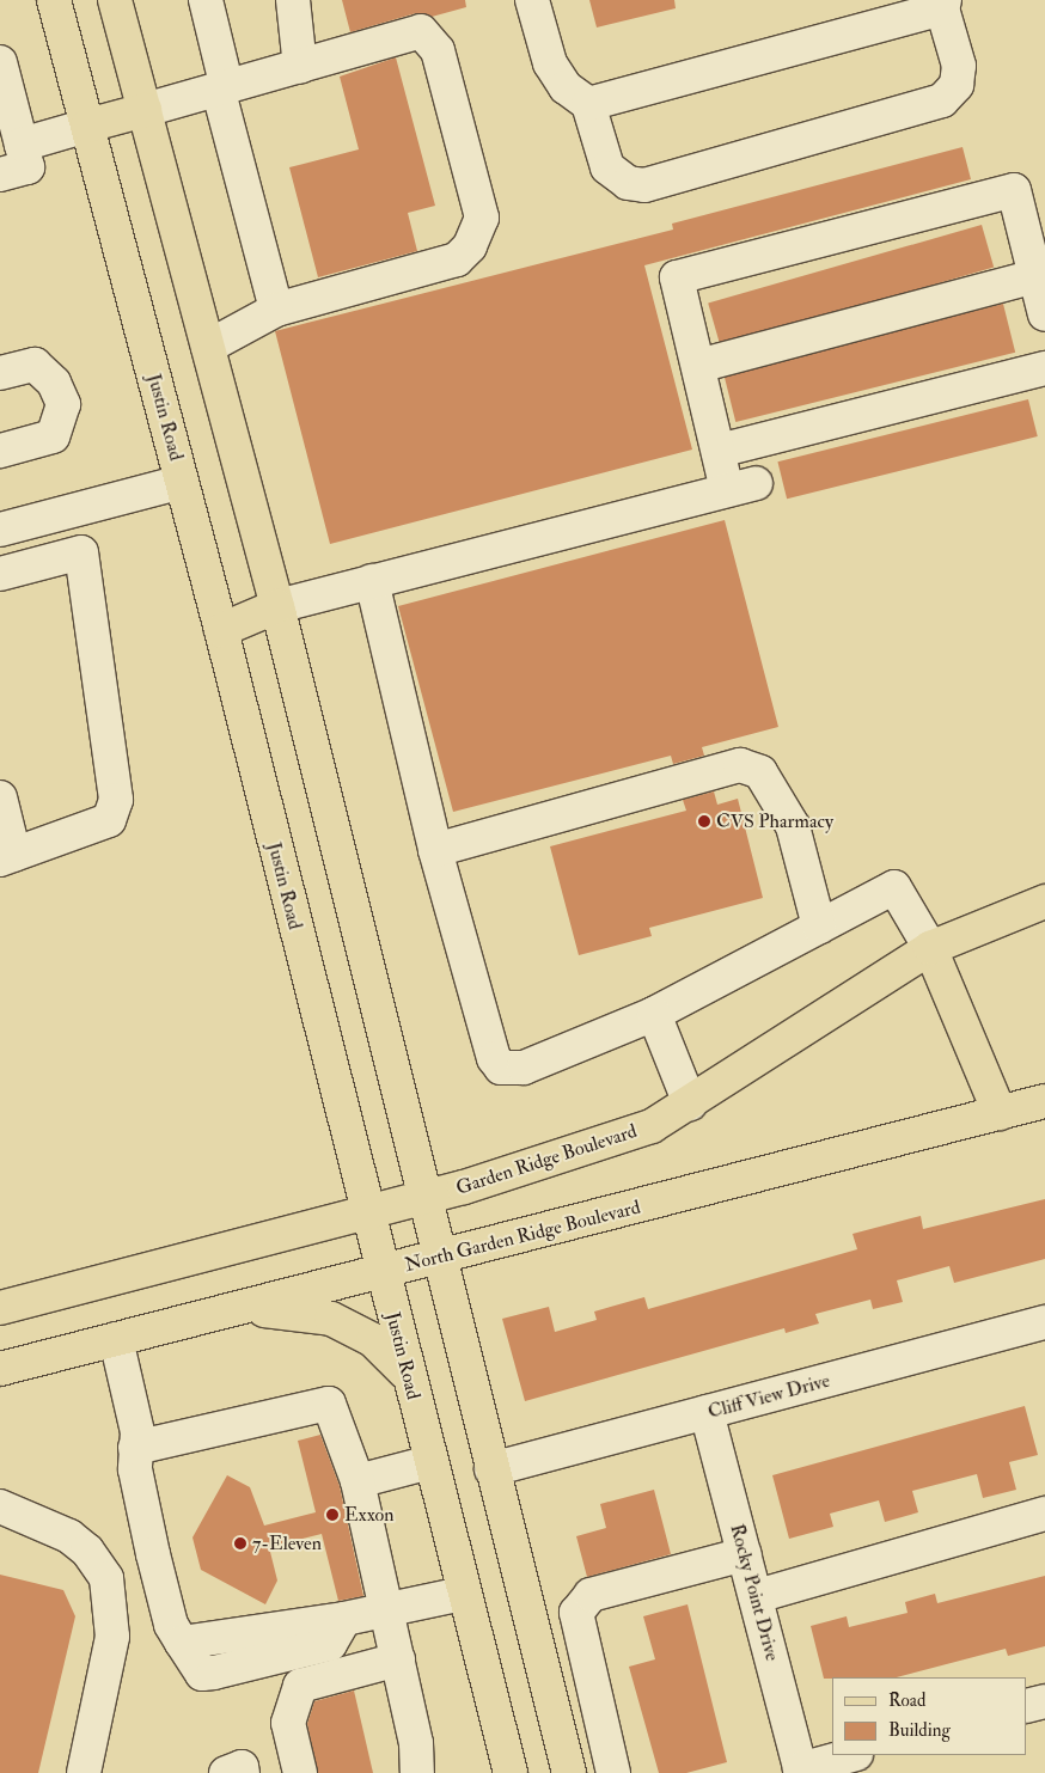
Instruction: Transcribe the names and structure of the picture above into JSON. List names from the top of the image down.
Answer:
{
  "streets": {
    "main road": ["Justin Road", "Garden Ridge Boulevard", "North Garden Ridge Boulevard"],
    "street": ["Cliff View Drive", "Rocky Point Drive"]
  },
  "crossings": [
    ["Justin Road", "Garden Ridge Boulevard"],
    ["Justin Road", "North Garden Ridge Boulevard"],
    ["Cliff View Drive", "Rocky Point Drive"]
  ],
  "places": ["CVS Pharmacy", "Exxon", "7-Eleven"],
  "legend": ["Road", "Building"]
}
